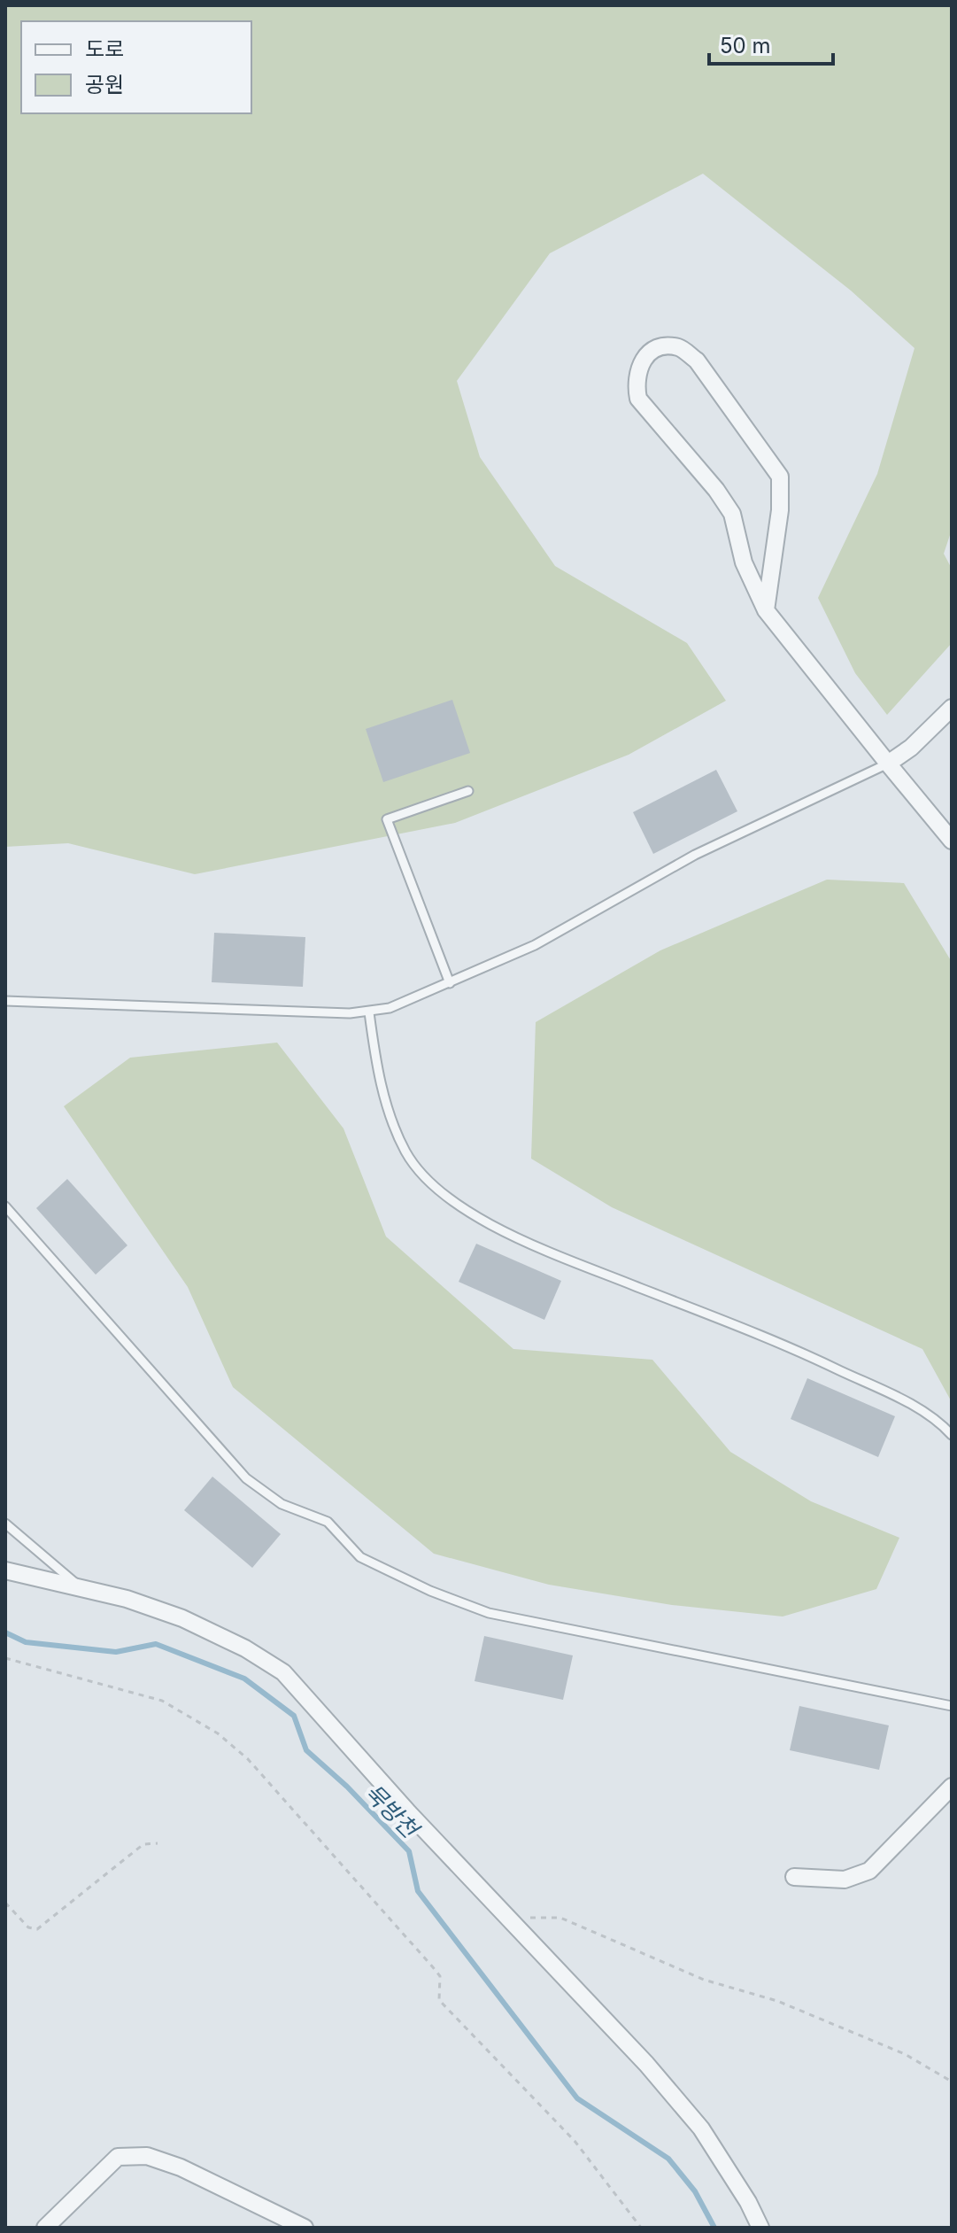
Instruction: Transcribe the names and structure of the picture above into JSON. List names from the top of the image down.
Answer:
{
  "water": ["묵방천"],
  "legend": ["도로", "공원"],
  "scale_bar": "50 m"
}
